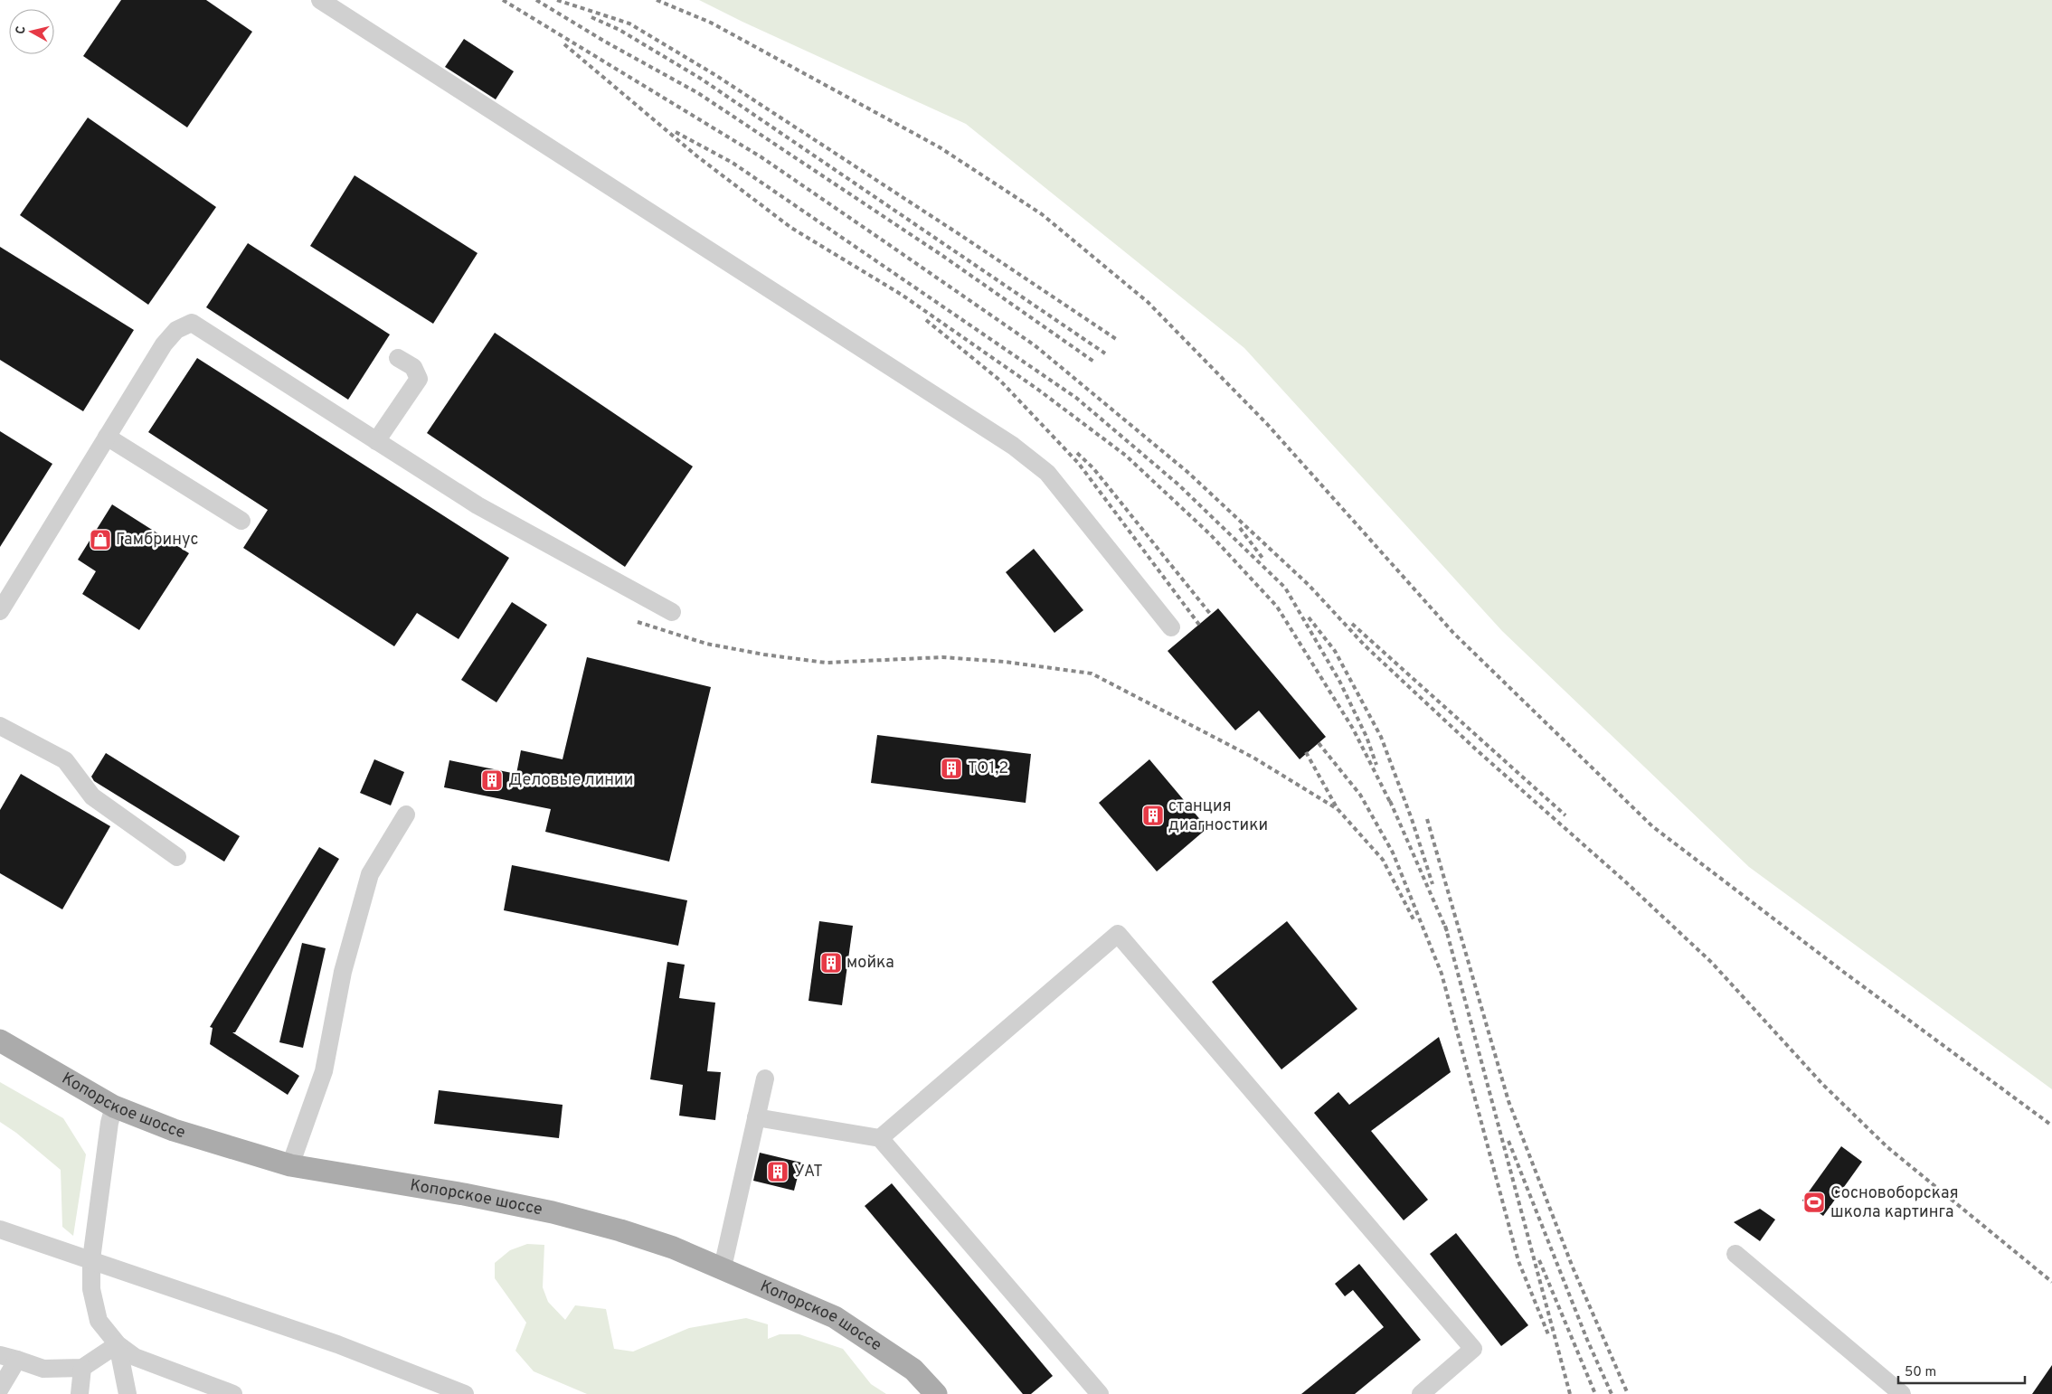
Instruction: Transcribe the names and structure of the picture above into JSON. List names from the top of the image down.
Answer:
{
  "streets": {
    "main road": ["Копорское шоссе"]
  },
  "places": {
    "shop": ["Гамбринус"],
    "building": [
      "ТО1,2",
      "Деловые линии",
      "станция диагностики",
      "мойка",
      "УАТ"
    ],
    "sports": ["Сосновоборская школа картинга"]
  },
  "scale_bar": "50 m",
  "north": "left"
}
